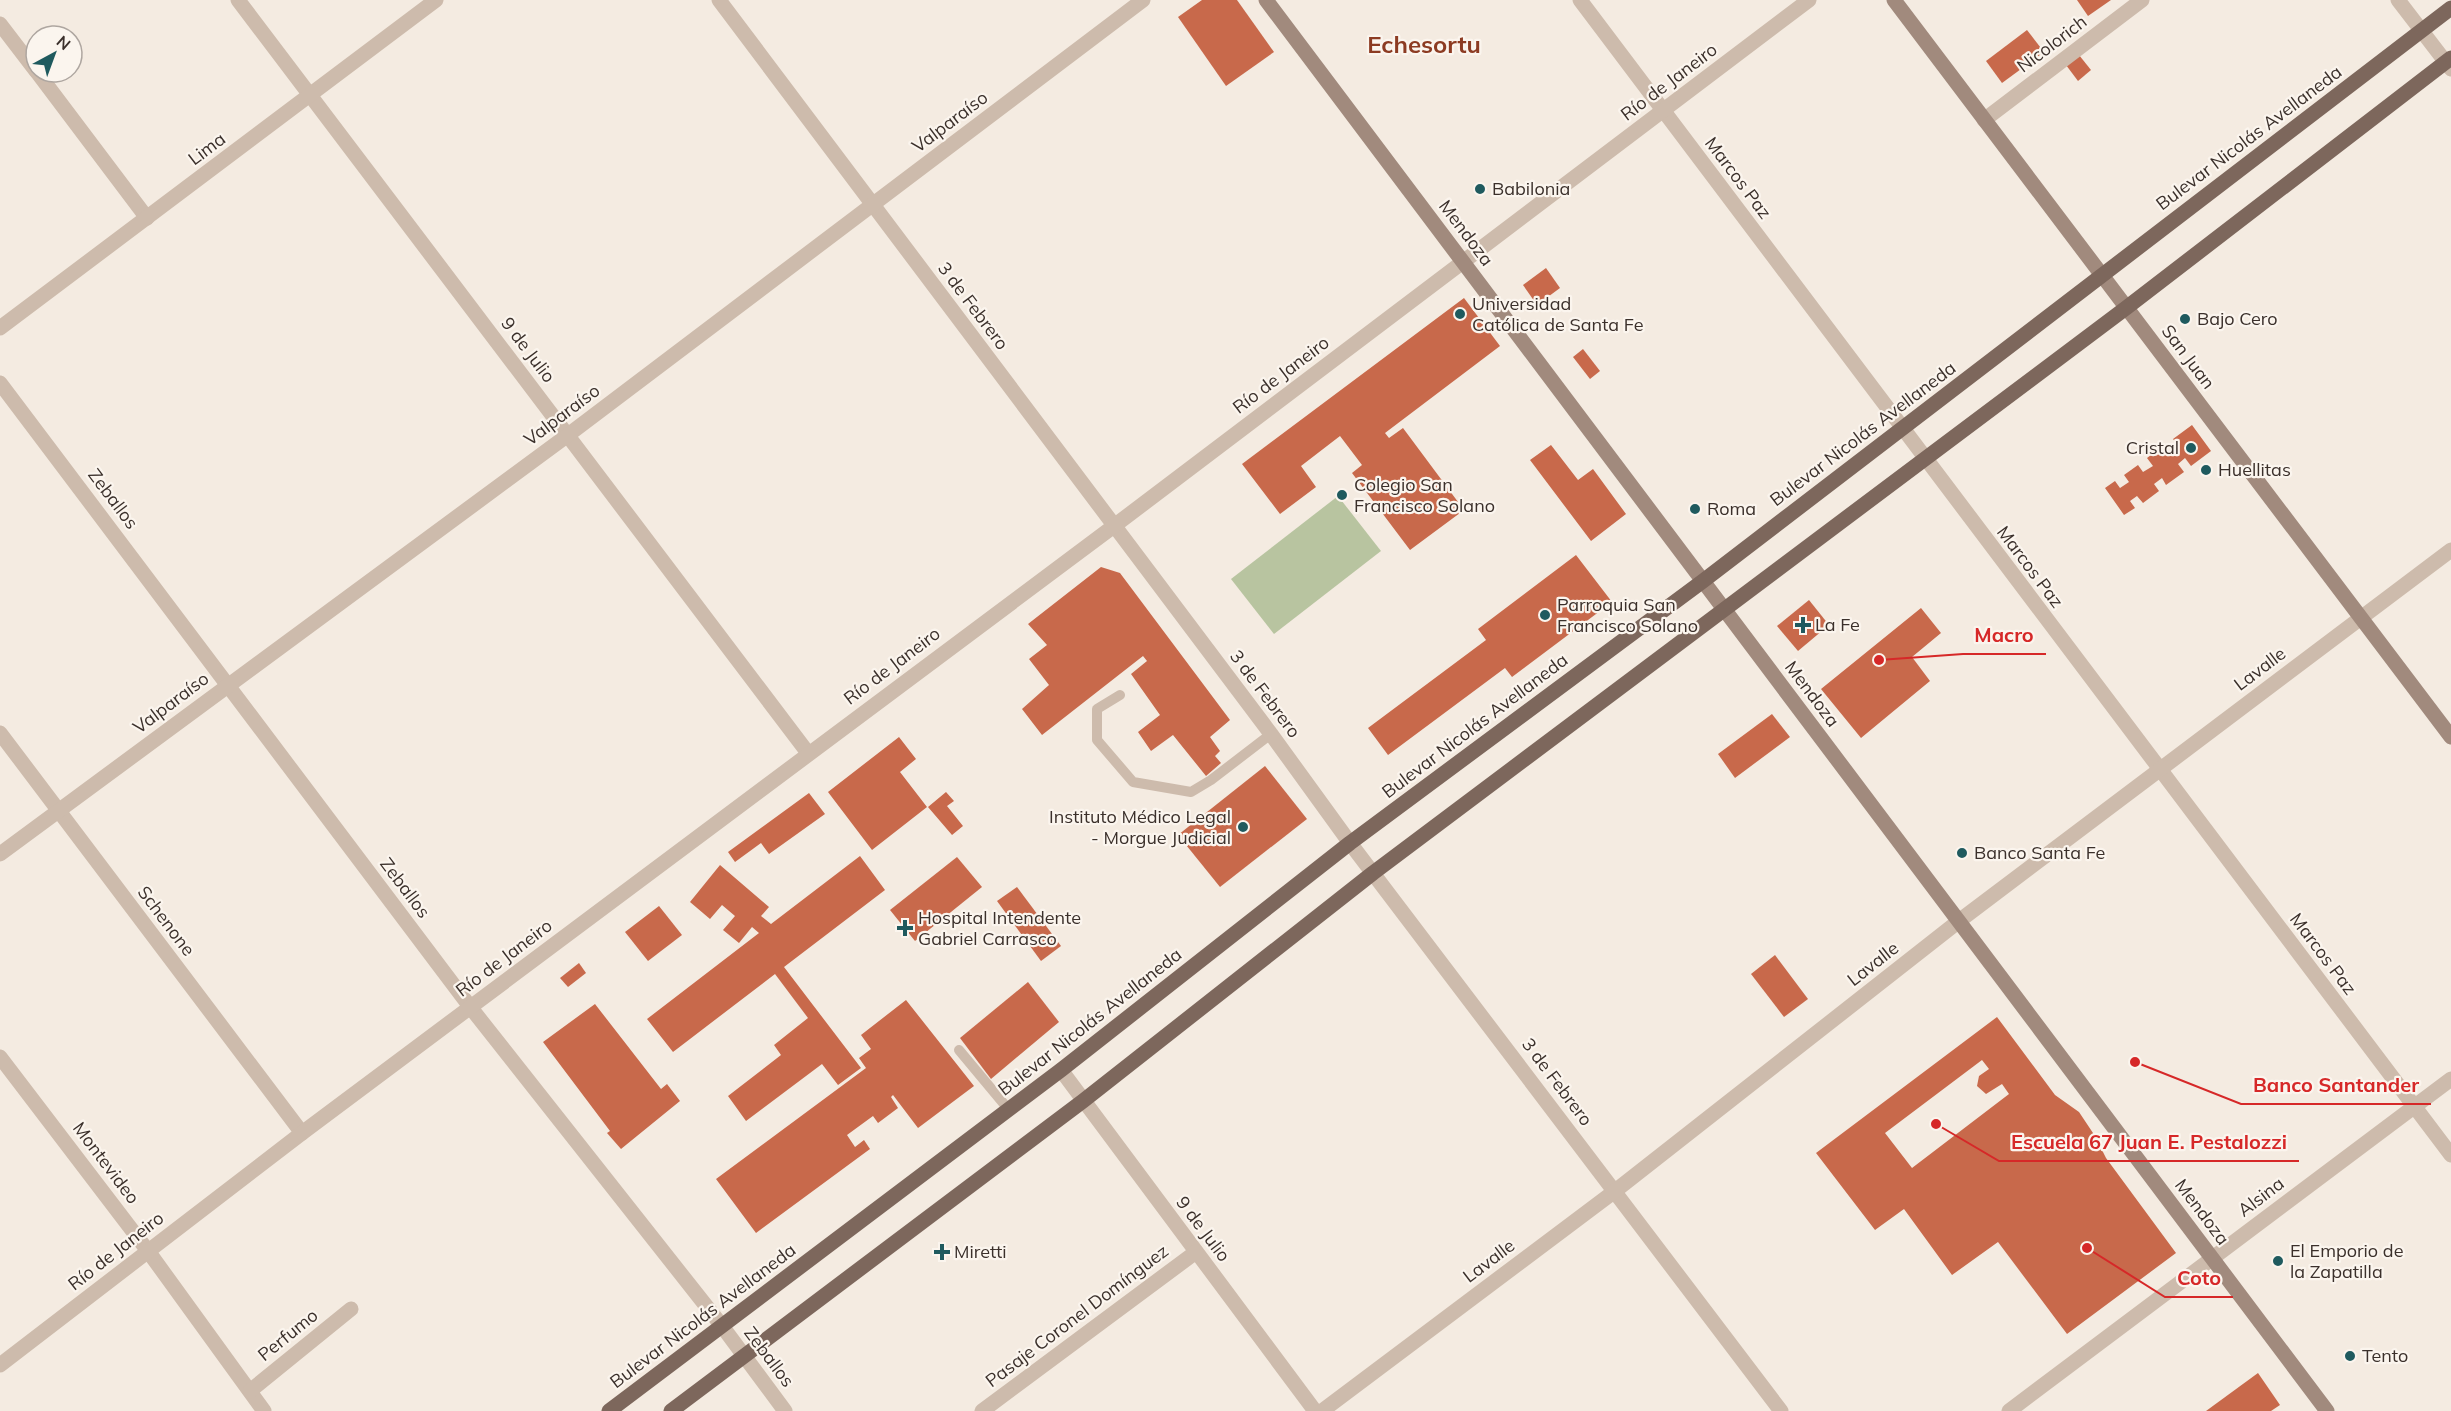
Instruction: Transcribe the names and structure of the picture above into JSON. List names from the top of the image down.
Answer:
{
  "streets": {
    "main road": ["Bulevar Nicolás Avellaneda", "Mendoza", "San Juan"],
    "street": [
      "Nicolorich",
      "Río de Janeiro",
      "Valparaíso",
      "Lima",
      "Marcos Paz",
      "3 de Febrero",
      "9 de Julio",
      "Zeballos",
      "Lavalle",
      "Schenone",
      "Montevideo",
      "Alsina",
      "Pasaje Coronel Domínguez",
      "Perfumo"
    ]
  },
  "crossings": [
    ["Nicolorich", "San Juan"],
    ["Río de Janeiro", "Marcos Paz"],
    ["Río de Janeiro", "Mendoza"],
    ["Río de Janeiro", "3 de Febrero"],
    ["Río de Janeiro", "9 de Julio"],
    ["Río de Janeiro", "Zeballos"],
    ["Río de Janeiro", "Schenone"],
    ["Río de Janeiro", "Montevideo"],
    ["Valparaíso", "3 de Febrero"],
    ["Valparaíso", "9 de Julio"],
    ["Valparaíso", "Zeballos"],
    ["Valparaíso", "Schenone"],
    ["Bulevar Nicolás Avellaneda", "Marcos Paz"],
    ["Bulevar Nicolás Avellaneda", "Mendoza"],
    ["Bulevar Nicolás Avellaneda", "3 de Febrero"],
    ["Bulevar Nicolás Avellaneda", "9 de Julio"],
    ["Bulevar Nicolás Avellaneda", "San Juan"],
    ["Bulevar Nicolás Avellaneda", "Zeballos"],
    ["Lima", "9 de Julio"],
    ["Marcos Paz", "Lavalle"],
    ["Marcos Paz", "Alsina"],
    ["Mendoza", "Lavalle"],
    ["Mendoza", "Alsina"],
    ["3 de Febrero", "Lavalle"],
    ["9 de Julio", "Pasaje Coronel Domínguez"],
    ["San Juan", "Lavalle"],
    ["Montevideo", "Perfumo"]
  ],
  "districts": ["Echesortu"],
  "places": {
    "other": [
      "Babilonia",
      "Universidad Católica de Santa Fe",
      "Bajo Cero",
      "Cristal",
      "Huellitas",
      "Colegio San Francisco Solano",
      "Roma",
      "Parroquia San Francisco Solano",
      "Macro",
      "Instituto Médico Legal - Morgue Judicial",
      "Banco Santa Fe",
      "Banco Santander",
      "Escuela 67 Juan E. Pestalozzi",
      "Coto",
      "El Emporio de la Zapatilla",
      "Tento"
    ],
    "health": ["La Fe", "Hospital Intendente Gabriel Carrasco", "Miretti"]
  },
  "north": "top right"
}
